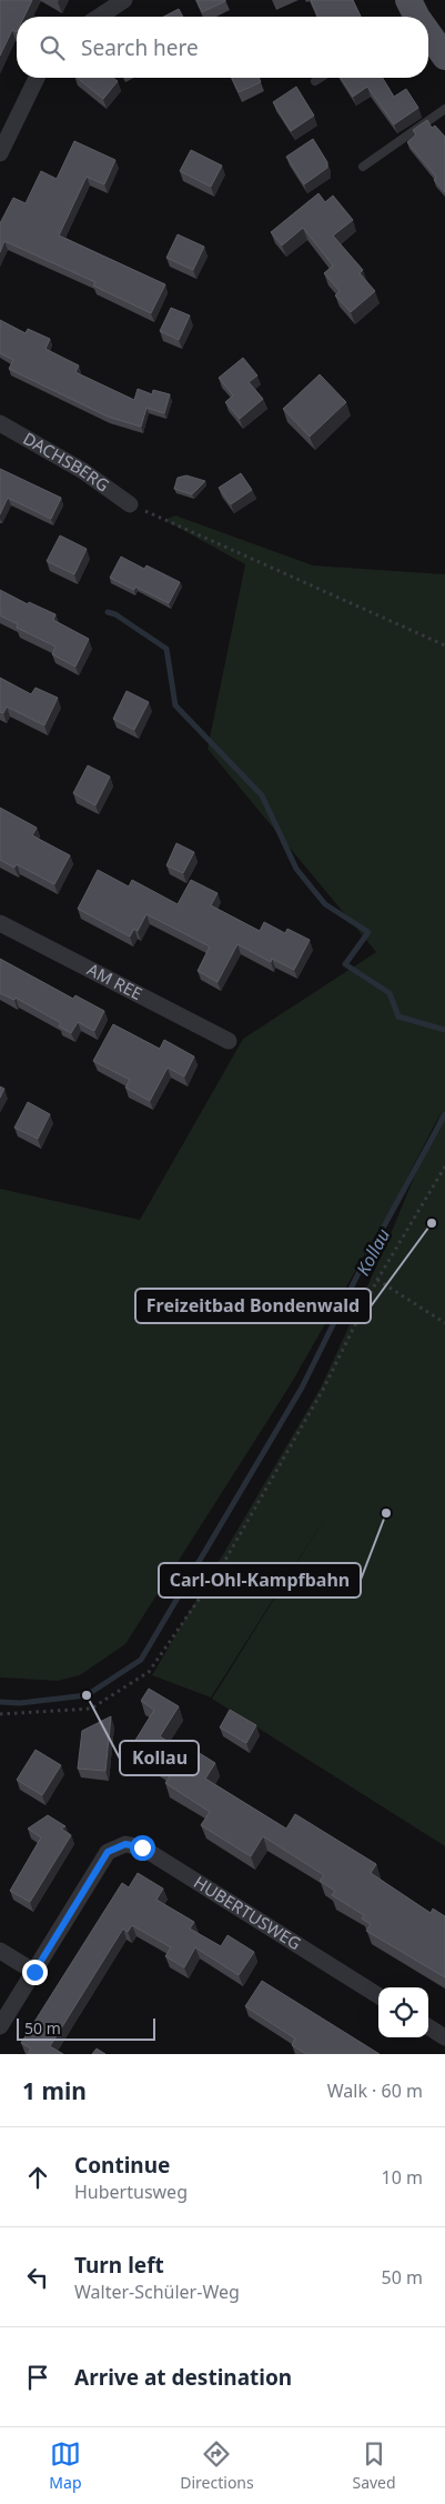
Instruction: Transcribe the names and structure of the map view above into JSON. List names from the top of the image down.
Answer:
{
  "streets": {
    "street": ["DACHSBERG", "AM REE", "HUBERTUSWEG"]
  },
  "water": ["Kollau"],
  "places": ["Freizeitbad Bondenwald", "Carl-Ohl-Kampfbahn", "Kollau"],
  "scale_bar": "50 m",
  "page": {
    "search": "Search here",
    "scale": "50 m",
    "heading": ["1 min", "Walk · 60 m"],
    "list": [
      ["Continue", "Hubertusweg", "10 m"],
      ["Turn left", "Walter-Schüler-Weg", "50 m"],
      "Arrive at destination"
    ],
    "nav": ["Map", "Directions", "Saved"]
  }
}
